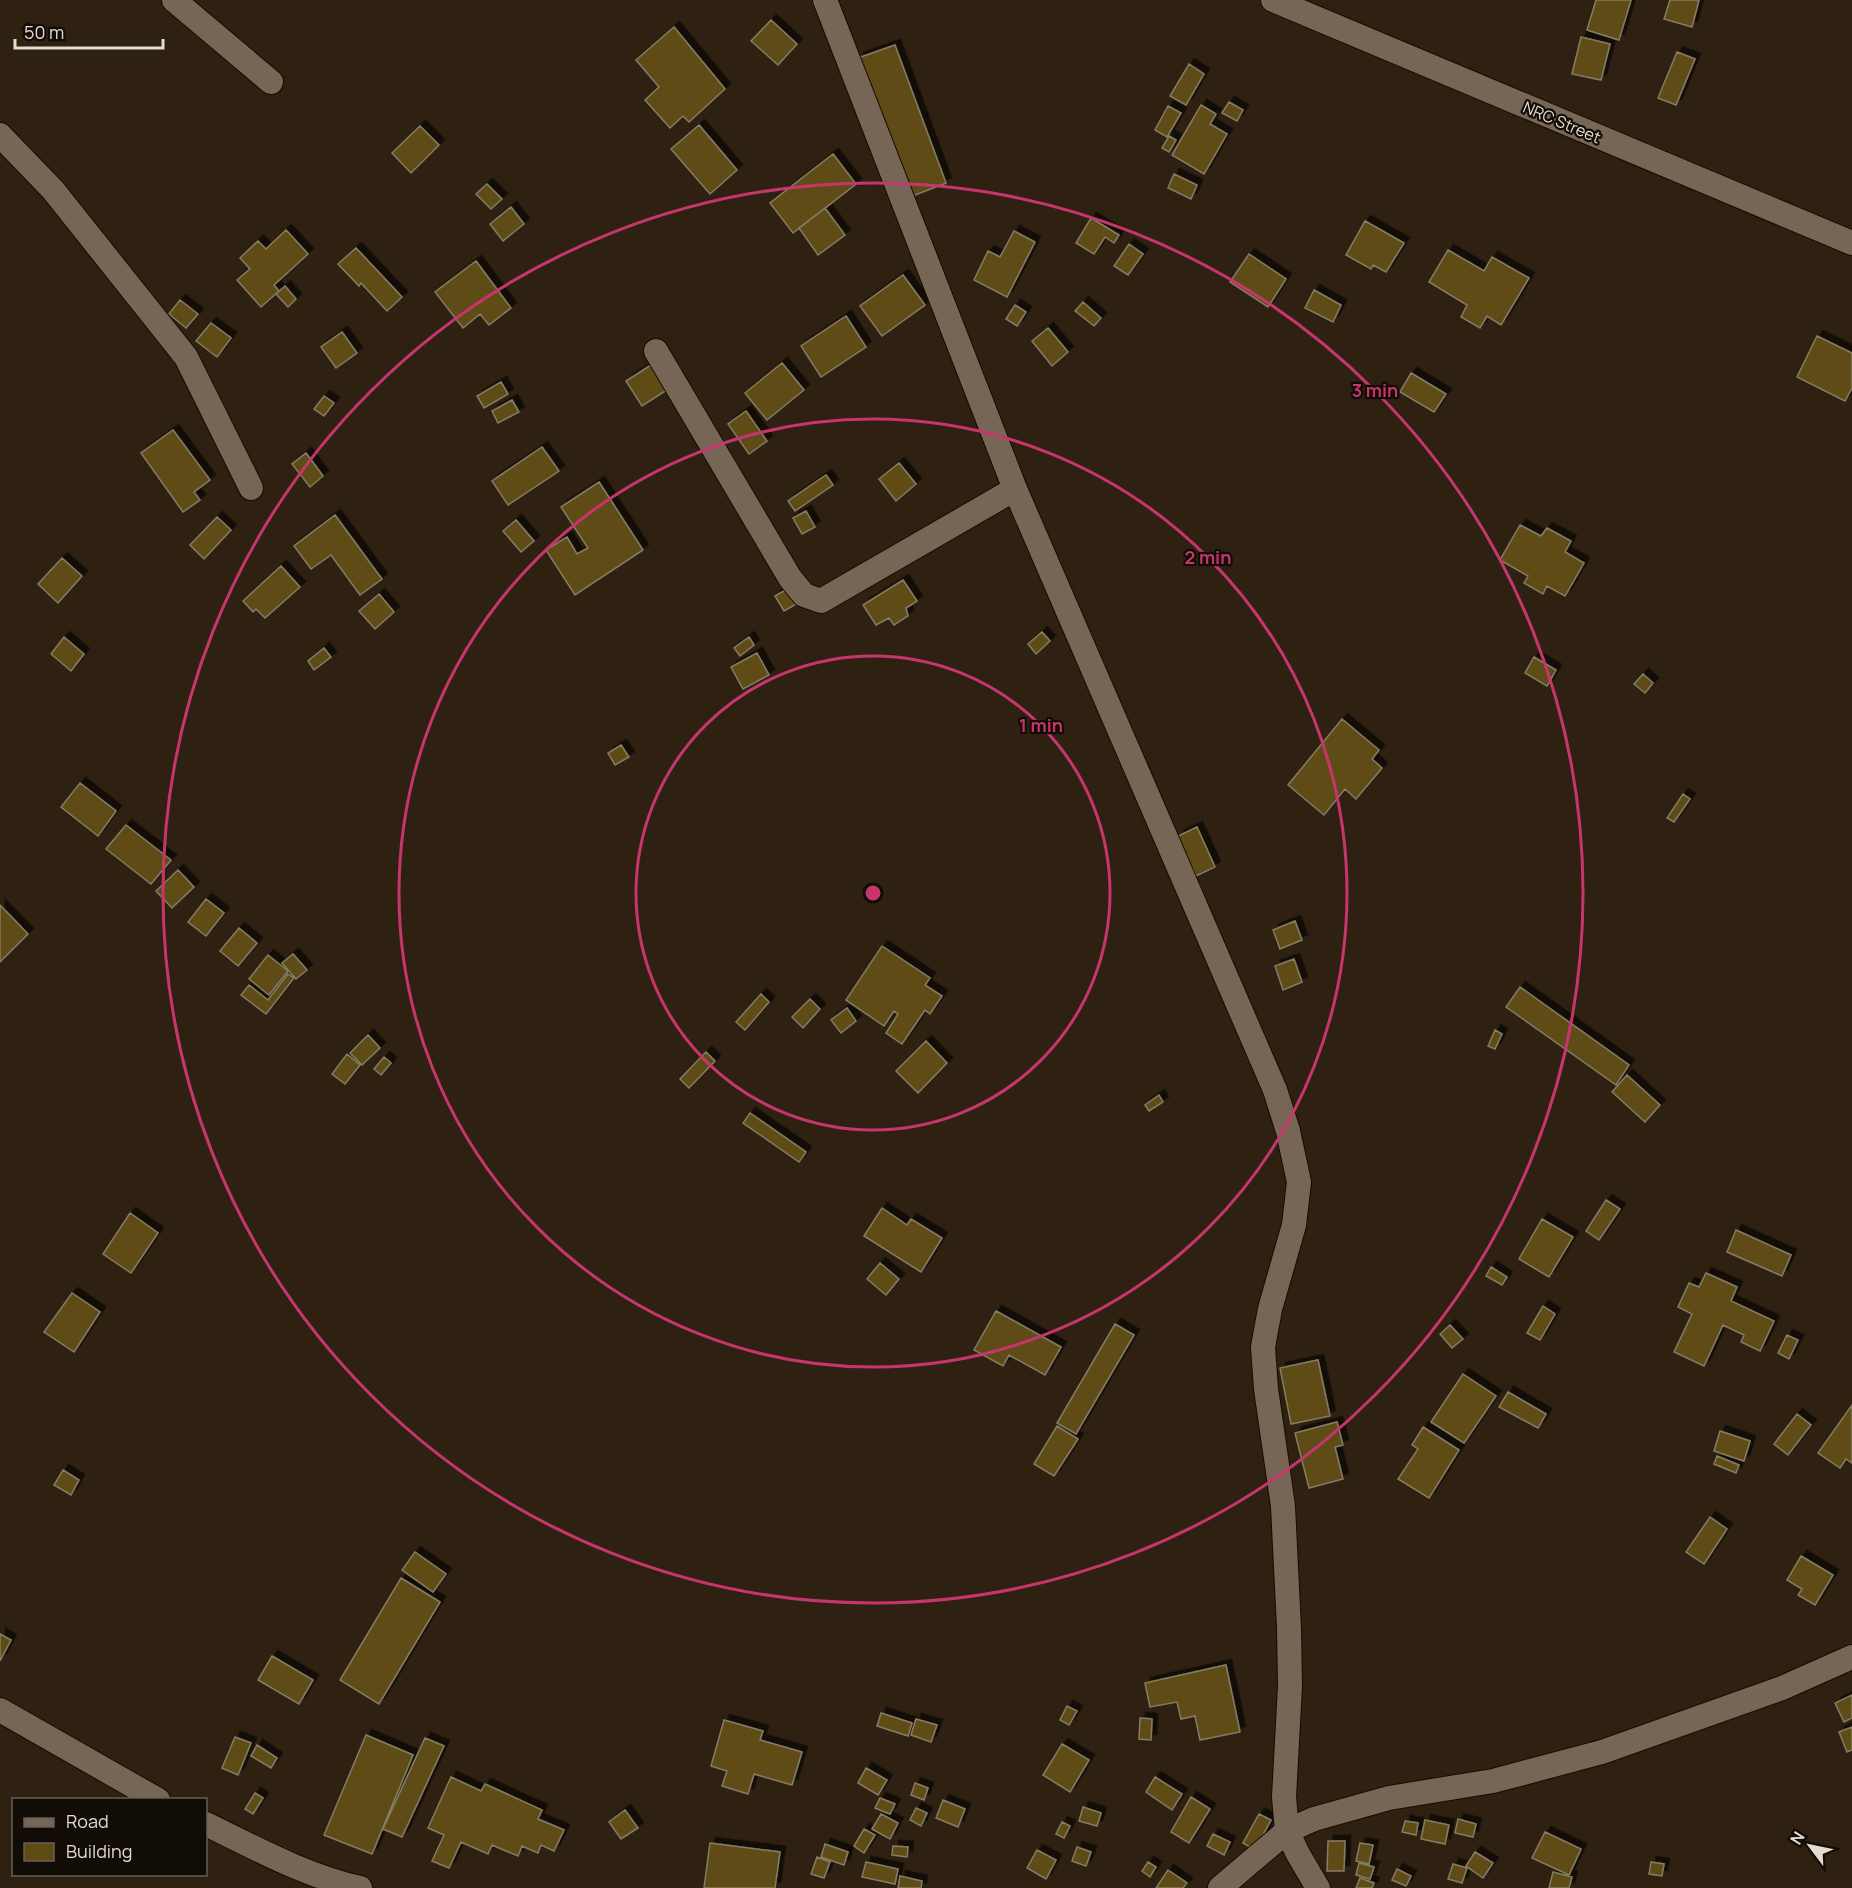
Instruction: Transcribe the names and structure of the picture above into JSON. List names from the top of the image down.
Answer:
{
  "streets": {
    "street": ["NRC Street"]
  },
  "legend": ["Road", "Building"],
  "scale_bar": "50 m",
  "north": "top left",
  "rings": ["3 min", "2 min", "1 min"]
}
